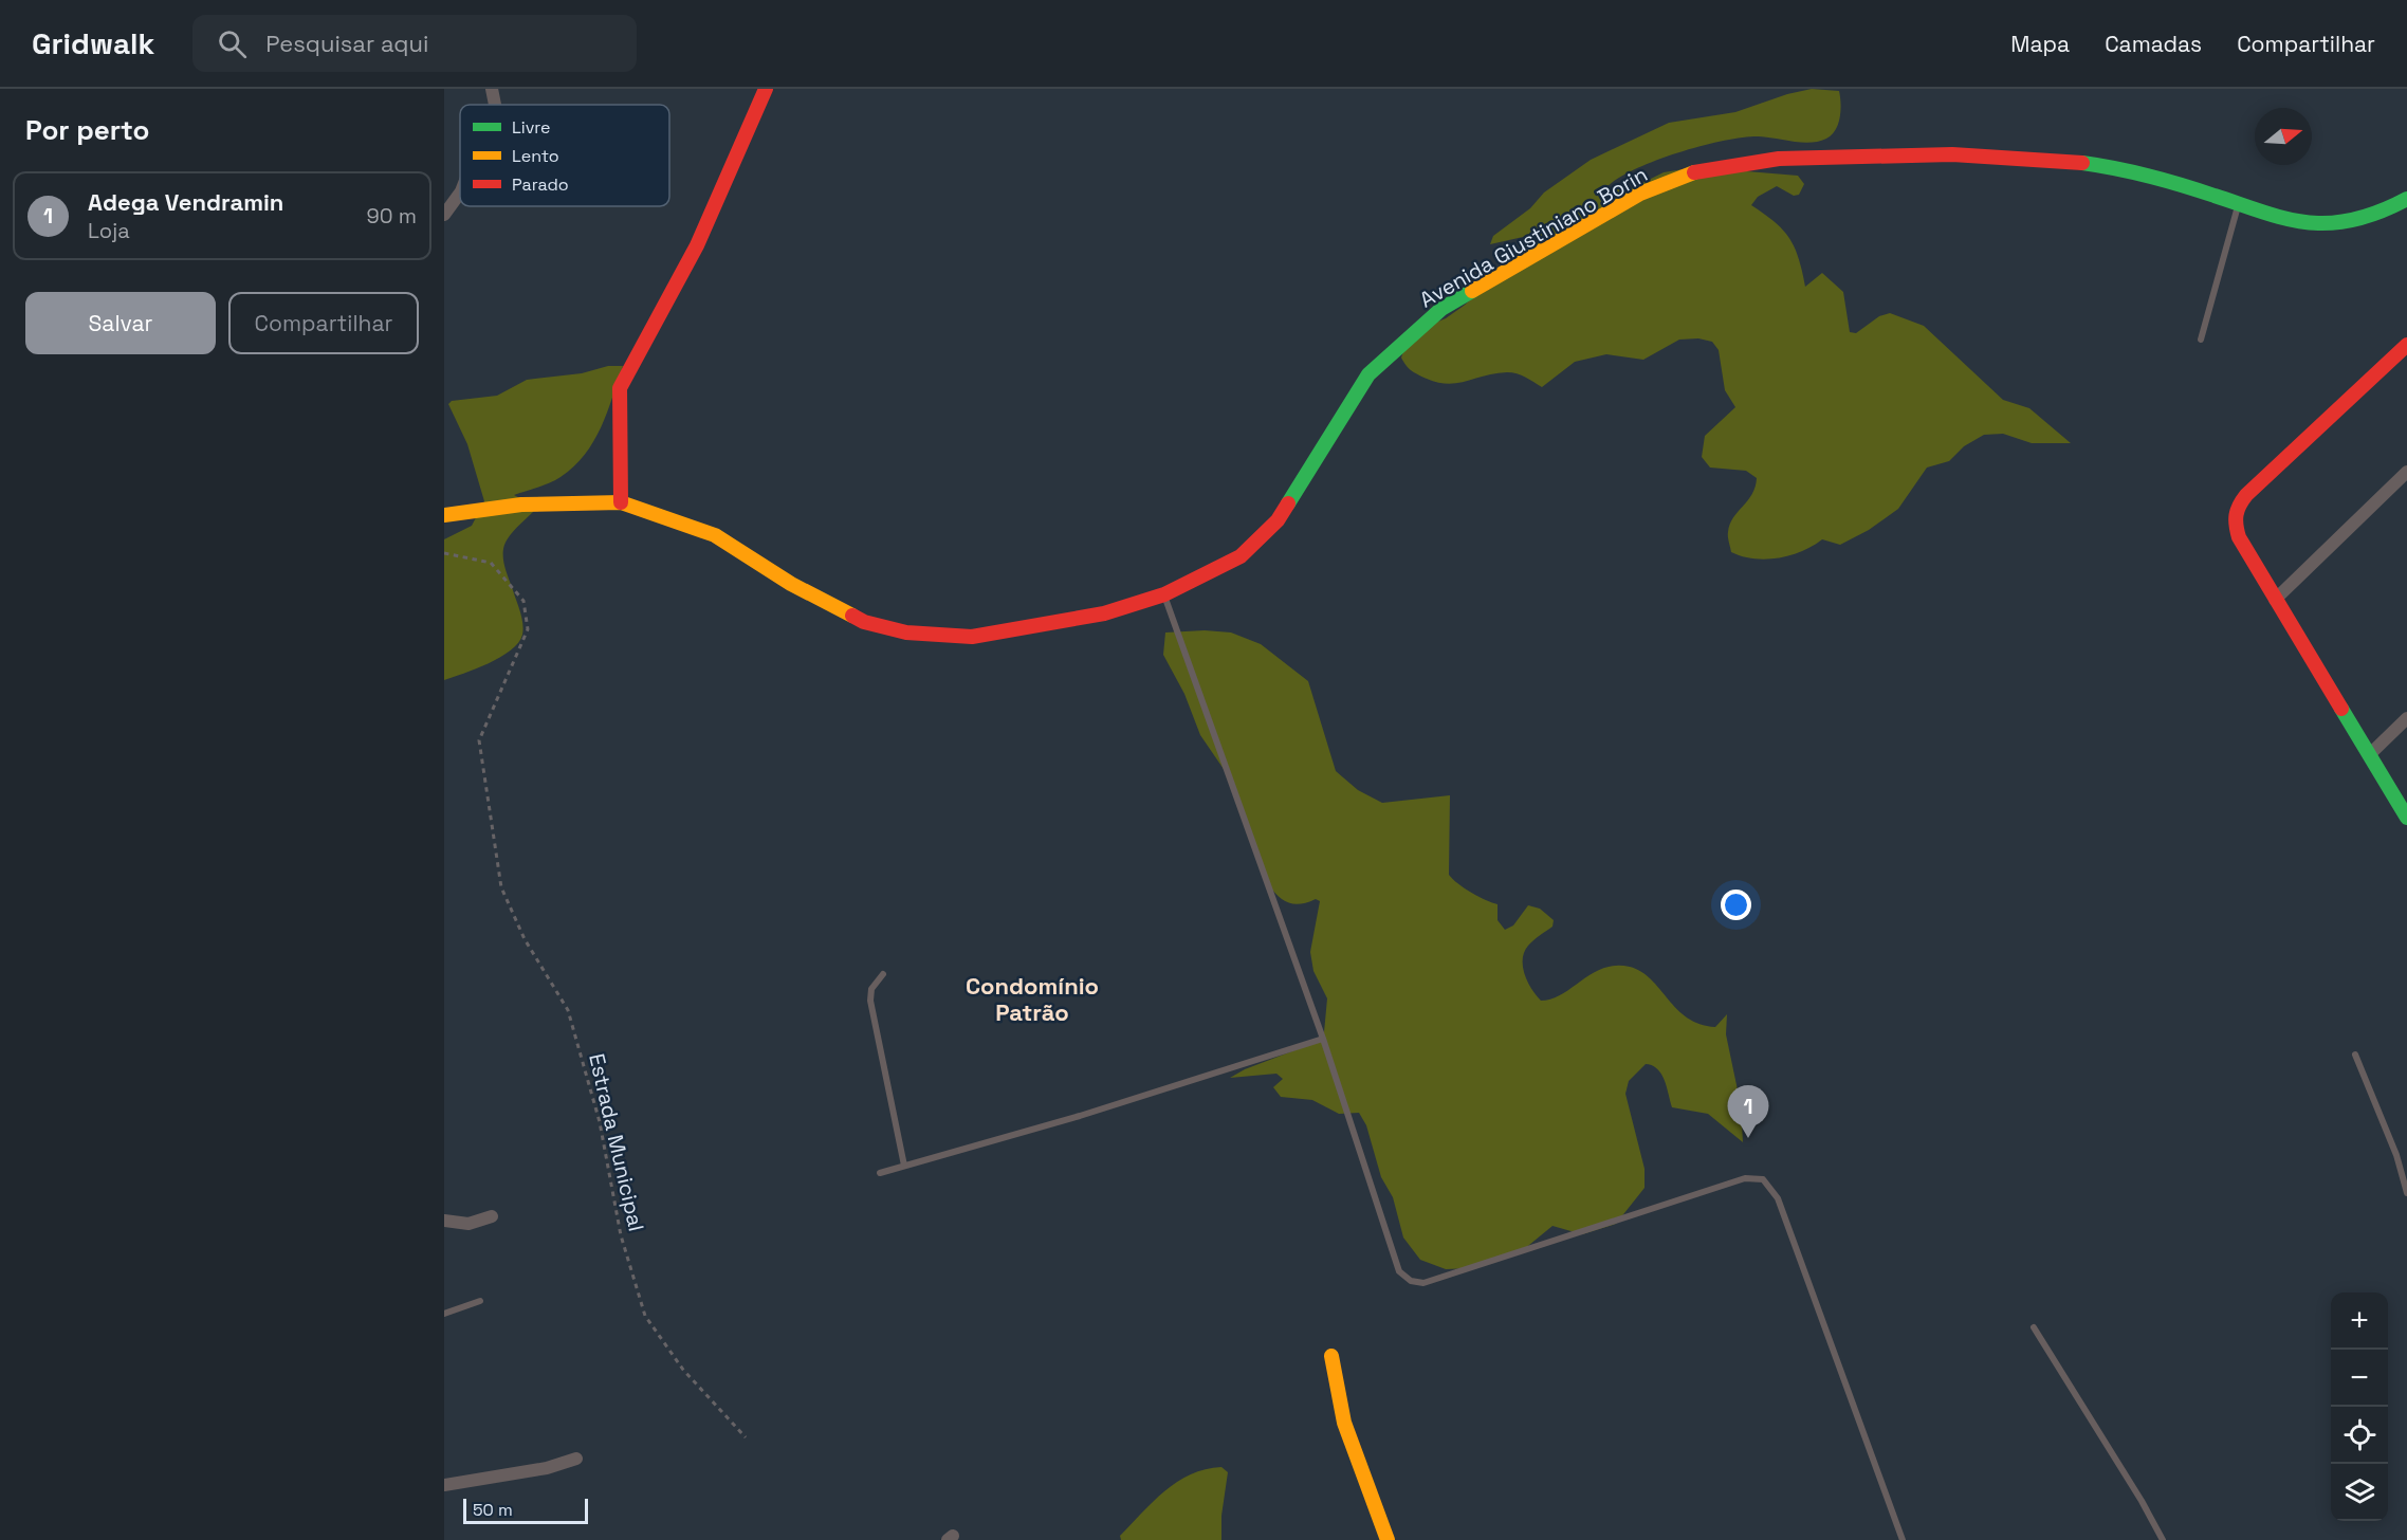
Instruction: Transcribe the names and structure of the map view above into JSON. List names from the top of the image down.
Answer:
{
  "streets": {
    "main road": ["Avenida Giustiniano Borin"],
    "path": ["Estrada Municipal"]
  },
  "districts": ["Condomínio Patrão"],
  "legend": ["Livre", "Lento", "Parado"],
  "scale_bar": "50 m",
  "north": "right",
  "page": {
    "header": "Gridwalk",
    "search": "Pesquisar aqui",
    "nav": ["Mapa", "Camadas", "Compartilhar"],
    "heading": "Por perto",
    "list": [
      {
        "mark": "1",
        "name": "Adega Vendramin",
        "note": "Loja",
        "value": "90 m"
      }
    ],
    "buttons": ["Salvar", "Compartilhar"],
    "pins": "1",
    "map_buttons": ["+", "−"],
    "scale": "50 m"
  }
}
